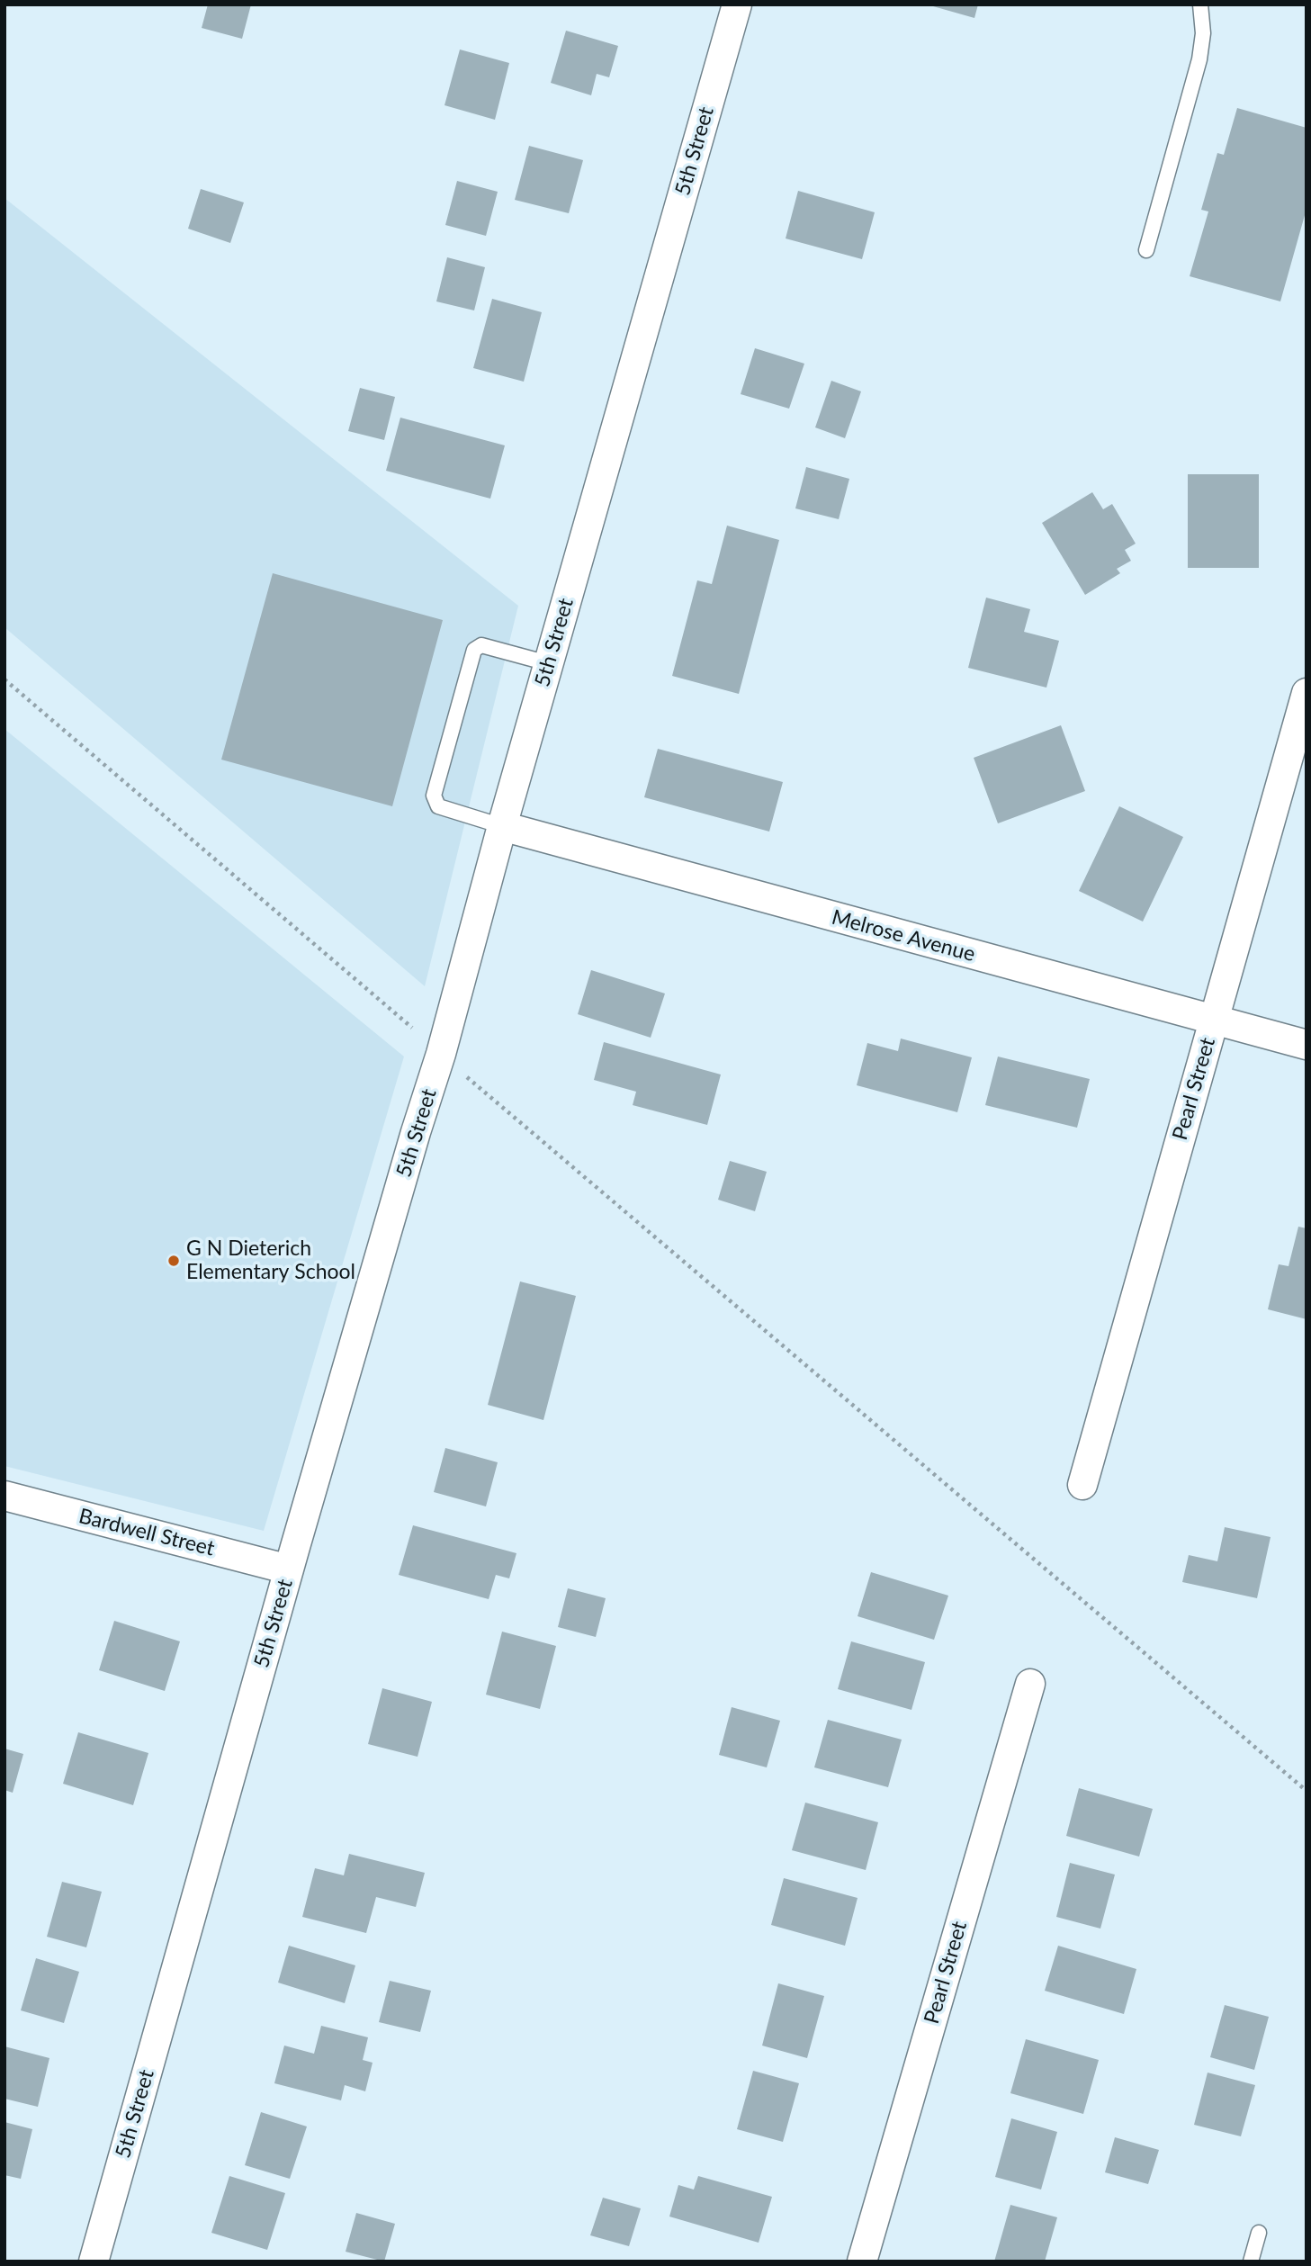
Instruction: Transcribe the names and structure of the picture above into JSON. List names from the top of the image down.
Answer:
{
  "streets": {
    "street": [
      "5th Street",
      "Melrose Avenue",
      "Pearl Street",
      "Bardwell Street"
    ]
  },
  "crossings": [
    ["5th Street", "Melrose Avenue"],
    ["5th Street", "Bardwell Street"],
    ["Melrose Avenue", "Pearl Street"]
  ],
  "places": ["G N Dieterich Elementary School"]
}
